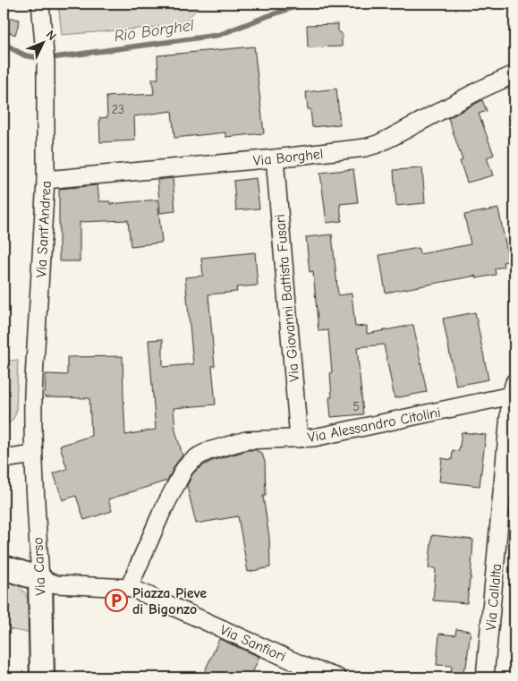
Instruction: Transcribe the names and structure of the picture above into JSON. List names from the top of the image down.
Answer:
{
  "streets": {
    "street": [
      "Via Borghel",
      "Via Sant'Andrea",
      "Via Giovanni Battista Fusari",
      "Via Alessandro Citolini",
      "Via Carso",
      "Via Callalta",
      "Via Sanfiori"
    ]
  },
  "crossings": [
    ["Via Borghel", "Via Sant'Andrea"],
    ["Via Borghel", "Via Giovanni Battista Fusari"],
    ["Via Sant'Andrea", "Via Carso"],
    ["Via Giovanni Battista Fusari", "Via Alessandro Citolini"],
    ["Via Alessandro Citolini", "Via Callalta"],
    ["Via Alessandro Citolini", "Via Sanfiori"],
    ["Via Carso", "Via Sanfiori"]
  ],
  "water": ["Rio Borghel"],
  "places": {
    "parking": ["Piazza Pieve di Bigonzo"]
  },
  "house_numbers": ["23", "5"],
  "north": "top right"
}
